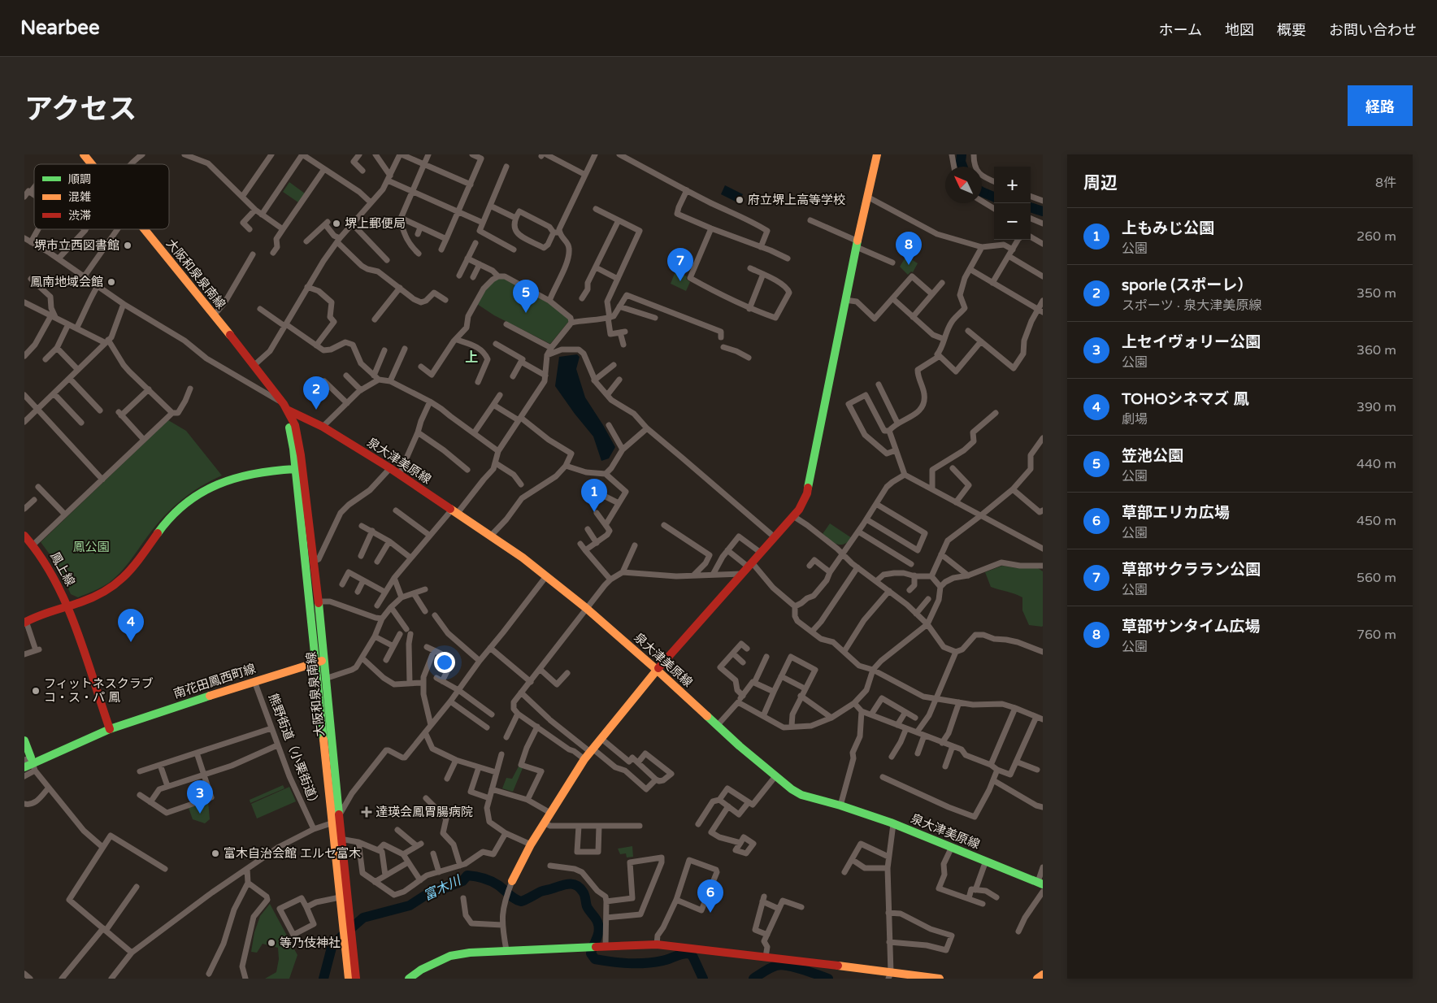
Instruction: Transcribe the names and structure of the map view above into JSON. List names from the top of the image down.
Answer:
{
  "streets": {
    "main road": [
      "大阪和泉泉南線",
      "泉大津美原線",
      "鳳上線",
      "南花田鳳西町線"
    ],
    "street": ["熊野街道（小栗街道）"]
  },
  "crossings": [
    ["大阪和泉泉南線", "泉大津美原線"],
    ["大阪和泉泉南線", "南花田鳳西町線"],
    ["鳳上線", "南花田鳳西町線"],
    ["南花田鳳西町線", "熊野街道（小栗街道）"]
  ],
  "districts": ["上"],
  "water": ["富木川"],
  "parks": ["鳳公園"],
  "places": {
    "other": [
      "府立堺上高等学校",
      "堺上郵便局",
      "堺市立西図書館",
      "鳳南地域会館",
      "フィットネスクラブ コ・ス・パ 鳳",
      "富木自治会館 エルセ富木",
      "等乃伎神社"
    ],
    "health": ["達瑛会鳳胃腸病院"]
  },
  "legend": ["順調", "混雑", "渋滞"],
  "north": "top left",
  "page": {
    "header": "Nearbee",
    "nav": [
      "ホーム",
      "地図",
      "概要",
      "お問い合わせ"
    ],
    "title": "アクセス",
    "buttons": "経路",
    "heading": ["周辺", "8件"],
    "map_buttons": ["+", "−"],
    "list": [
      {
        "mark": "1",
        "name": "上もみじ公園",
        "note": "公園",
        "value": "260 m"
      },
      {
        "mark": "2",
        "name": "sporle (スポーレ）",
        "note": "スポーツ · 泉大津美原線",
        "value": "350 m"
      },
      {
        "mark": "3",
        "name": "上セイヴォリー公園",
        "note": "公園",
        "value": "360 m"
      },
      {
        "mark": "4",
        "name": "TOHOシネマズ 鳳",
        "note": "劇場",
        "value": "390 m"
      },
      {
        "mark": "5",
        "name": "笠池公園",
        "note": "公園",
        "value": "440 m"
      },
      {
        "mark": "6",
        "name": "草部エリカ広場",
        "note": "公園",
        "value": "450 m"
      },
      {
        "mark": "7",
        "name": "草部サクララン公園",
        "note": "公園",
        "value": "560 m"
      },
      {
        "mark": "8",
        "name": "草部サンタイム広場",
        "note": "公園",
        "value": "760 m"
      }
    ],
    "pins": [
      "8",
      "7",
      "5",
      "2",
      "1",
      "4",
      "3",
      "6"
    ]
  }
}
